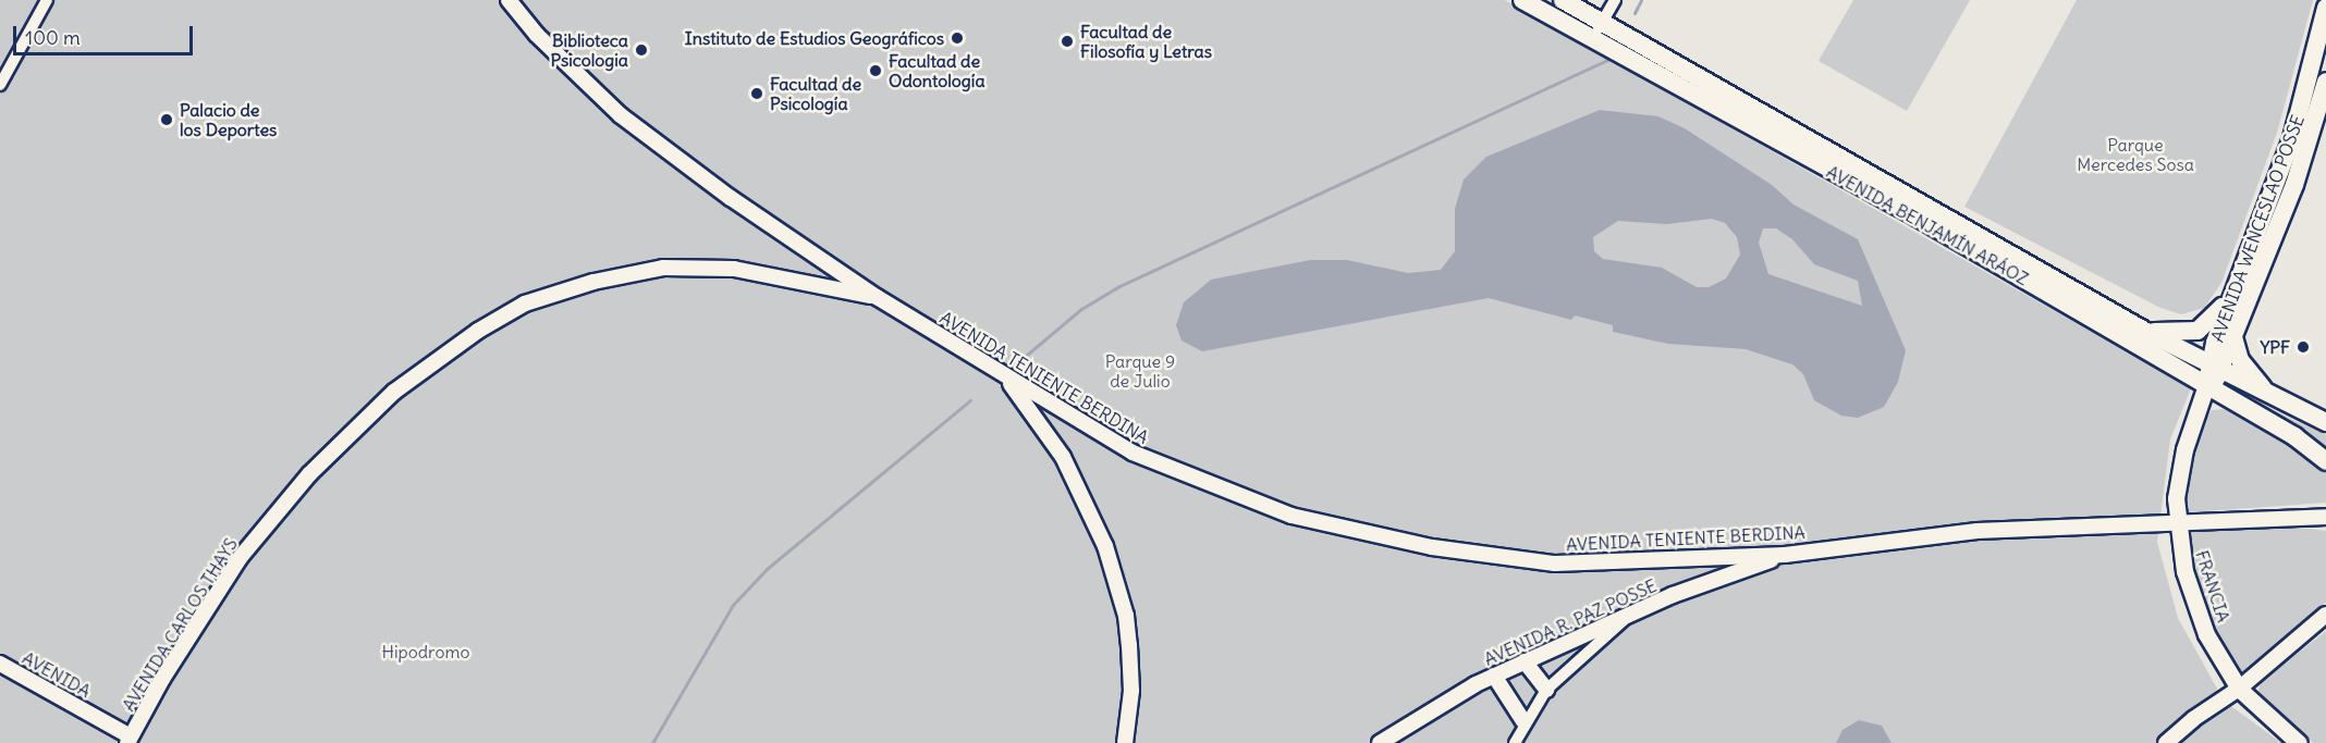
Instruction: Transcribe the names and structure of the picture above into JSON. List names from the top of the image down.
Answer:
{
  "streets": {
    "main road": ["AVENIDA BENJAMÍN ARÁOZ", "AVENIDA WENCESLAO POSSE", "FRANCIA"],
    "street": [
      "AVENIDA TENIENTE BERDINA",
      "AVENIDA R. PAZ POSSE",
      "AVENIDA CARLOS THAYS",
      "AVENIDA"
    ]
  },
  "crossings": [
    ["AVENIDA BENJAMÍN ARÁOZ", "AVENIDA WENCESLAO POSSE"],
    ["AVENIDA WENCESLAO POSSE", "FRANCIA"],
    ["AVENIDA TENIENTE BERDINA", "FRANCIA"],
    ["AVENIDA TENIENTE BERDINA", "AVENIDA R. PAZ POSSE"],
    ["AVENIDA TENIENTE BERDINA", "AVENIDA CARLOS THAYS"],
    ["AVENIDA CARLOS THAYS", "AVENIDA"]
  ],
  "parks": ["Parque Mercedes Sosa", "Parque 9 de Julio", "Hipodromo"],
  "places": [
    "Instituto de Estudios Geográficos",
    "Facultad de Filosofía y Letras",
    "Biblioteca Psicologia",
    "Facultad de Odontología",
    "Facultad de Psicología",
    "Palacio de los Deportes",
    "YPF"
  ],
  "scale_bar": "100 m"
}
